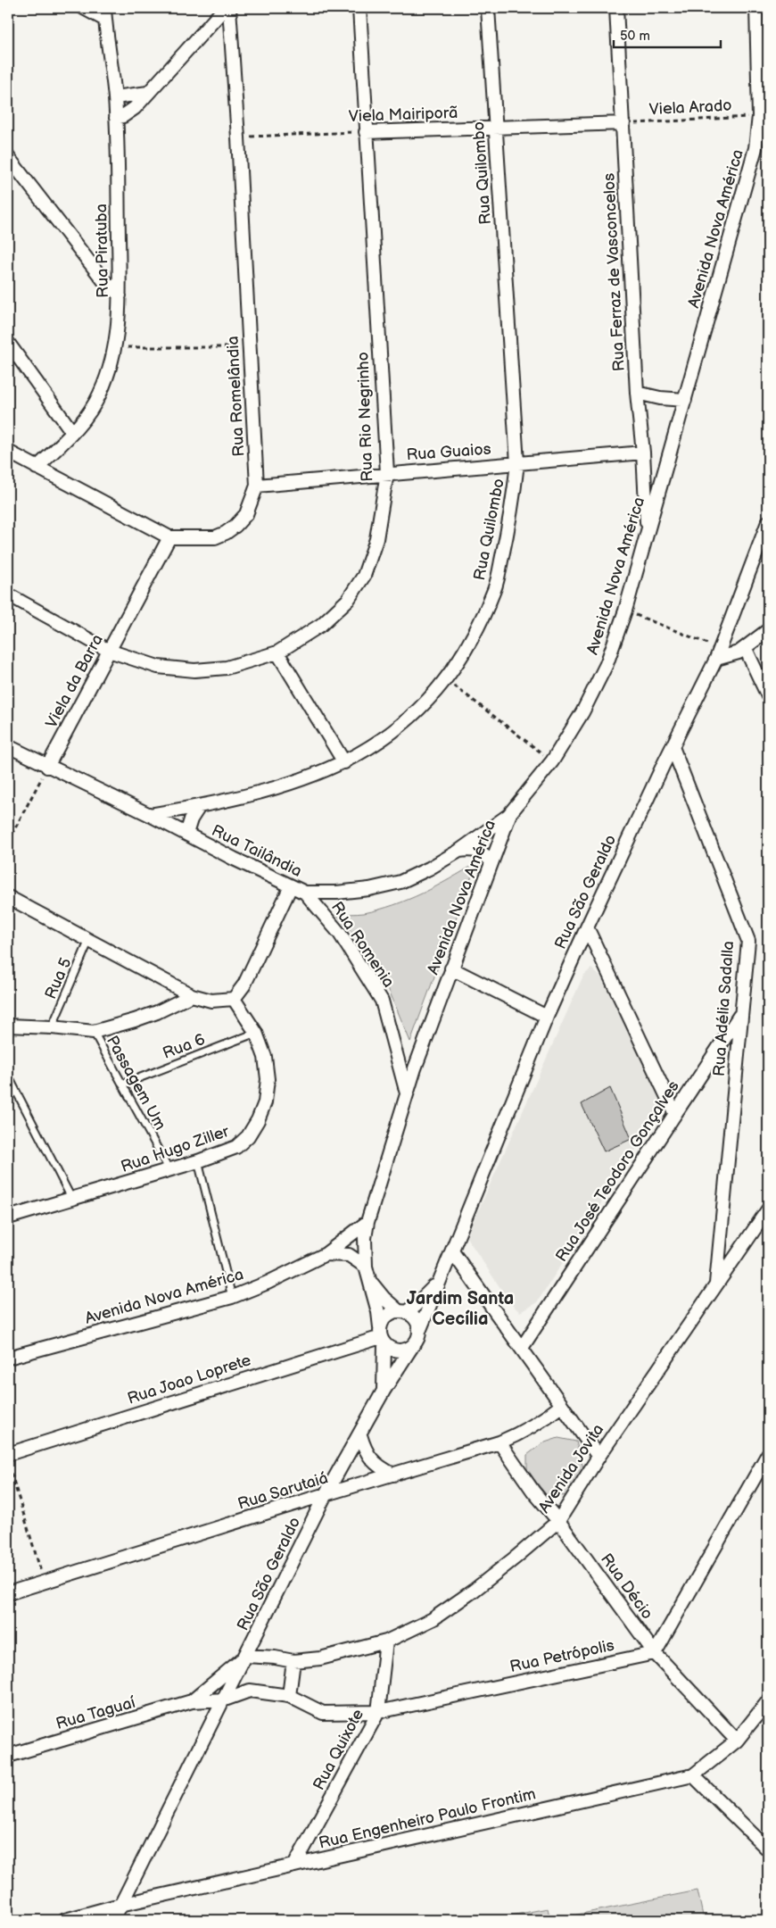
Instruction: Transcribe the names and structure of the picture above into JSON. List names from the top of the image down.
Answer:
{
  "streets": {
    "street": [
      "Viela Mairiporã",
      "Rua Quilombo",
      "Avenida Nova América",
      "Rua Piratuba",
      "Rua Ferraz de Vasconcelos",
      "Rua Romelândia",
      "Rua Rio Negrinho",
      "Rua Guaios",
      "Viela da Barra",
      "Rua Tailândia",
      "Rua São Geraldo",
      "Rua Romenia",
      "Rua Adélia Sadalla",
      "Rua Hugo Ziller",
      "Rua José Teodoro Gonçalves",
      "Rua Joao Loprete",
      "Avenida Jovita",
      "Rua Sarutaiá",
      "Rua Décio",
      "Rua Petrópolis",
      "Rua Taguaí",
      "Rua Quixote",
      "Rua Engenheiro Paulo Frontim"
    ],
    "lane": ["Rua 5", "Rua 6", "Passagem Um"],
    "path": ["Viela Arado"]
  },
  "crossings": [
    ["Viela Arado", "Viela Mairiporã"],
    ["Viela Arado", "Avenida Nova América"],
    ["Viela Arado", "Rua Ferraz de Vasconcelos"],
    ["Viela Mairiporã", "Rua Quilombo"],
    ["Viela Mairiporã", "Rua Ferraz de Vasconcelos"],
    ["Viela Mairiporã", "Rua Romelândia"],
    ["Viela Mairiporã", "Rua Rio Negrinho"],
    ["Rua Quilombo", "Rua Guaios"],
    ["Rua Quilombo", "Rua Tailândia"],
    ["Avenida Nova América", "Rua Ferraz de Vasconcelos"],
    ["Avenida Nova América", "Rua Tailândia"],
    ["Avenida Nova América", "Rua Romenia"],
    ["Rua Piratuba", "Rua Romelândia"],
    ["Rua Ferraz de Vasconcelos", "Rua Guaios"],
    ["Rua Romelândia", "Rua Guaios"],
    ["Rua Romelândia", "Viela da Barra"],
    ["Rua Rio Negrinho", "Rua Guaios"],
    ["Rua Rio Negrinho", "Viela da Barra"],
    ["Viela da Barra", "Rua Tailândia"],
    ["Rua Tailândia", "Rua Romenia"],
    ["Rua São Geraldo", "Rua Adélia Sadalla"],
    ["Rua São Geraldo", "Rua Joao Loprete"],
    ["Rua São Geraldo", "Avenida Jovita"],
    ["Rua São Geraldo", "Rua Sarutaiá"],
    ["Rua São Geraldo", "Rua Taguaí"],
    ["Rua São Geraldo", "Rua Engenheiro Paulo Frontim"],
    ["Rua Adélia Sadalla", "Rua José Teodoro Gonçalves"],
    ["Rua Adélia Sadalla", "Avenida Jovita"],
    ["Rua 6", "Passagem Um"],
    ["Rua 6", "Rua Hugo Ziller"],
    ["Passagem Um", "Rua Hugo Ziller"],
    ["Avenida Jovita", "Rua Décio"],
    ["Avenida Jovita", "Rua Taguaí"],
    ["Avenida Jovita", "Rua Quixote"],
    ["Rua Sarutaiá", "Rua Décio"],
    ["Rua Décio", "Rua Petrópolis"],
    ["Rua Décio", "Rua Engenheiro Paulo Frontim"],
    ["Rua Petrópolis", "Rua Quixote"],
    ["Rua Quixote", "Rua Engenheiro Paulo Frontim"]
  ],
  "districts": ["Jardim Santa Cecília"],
  "scale_bar": "50 m"
}
